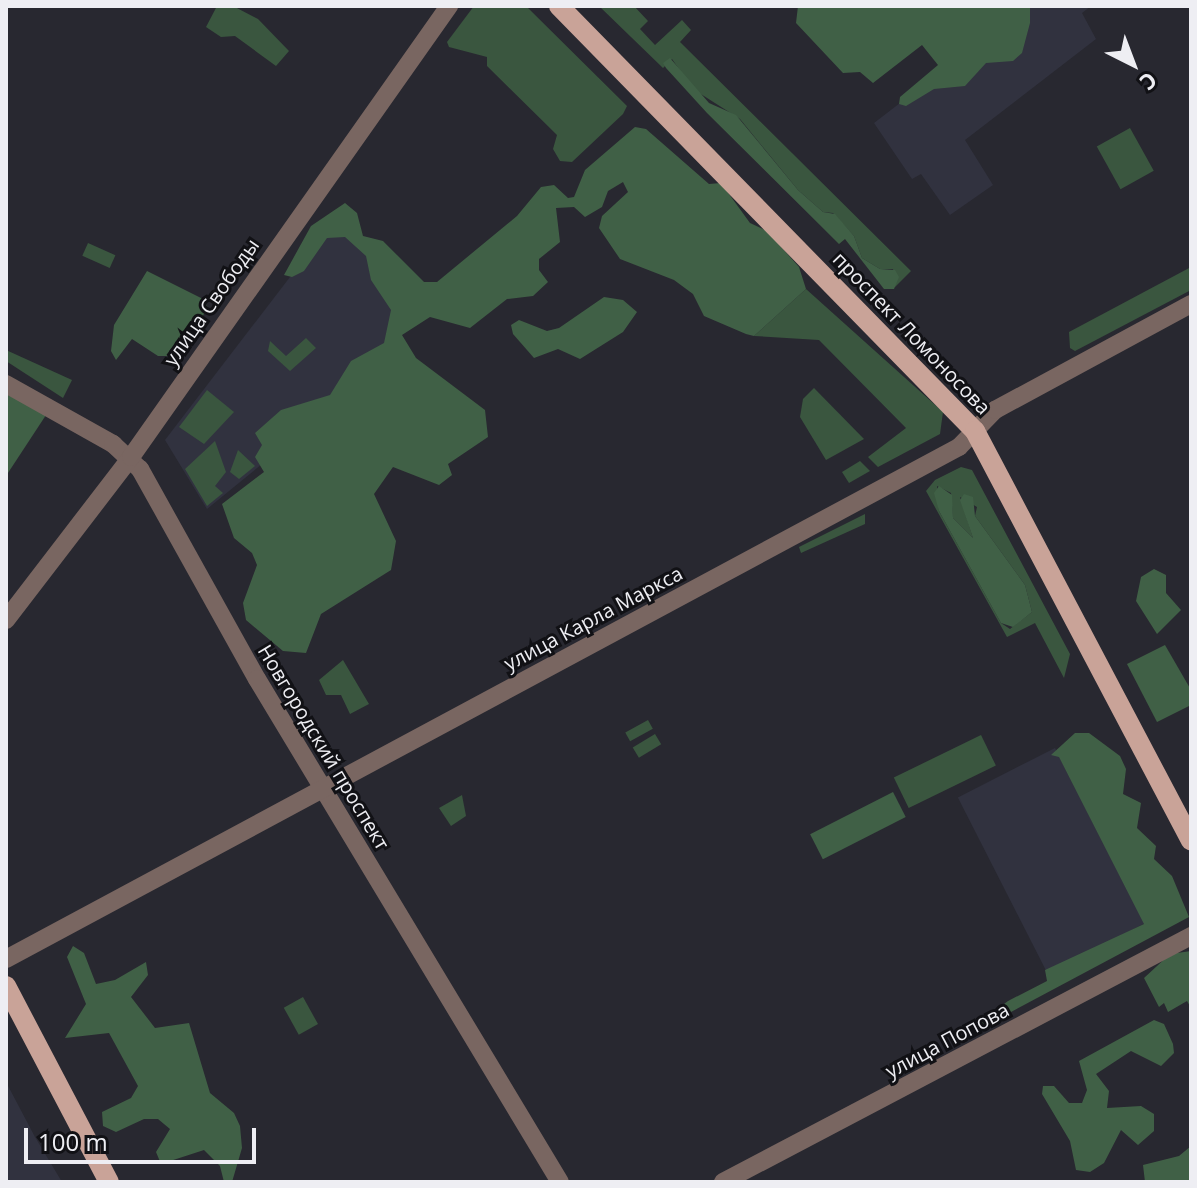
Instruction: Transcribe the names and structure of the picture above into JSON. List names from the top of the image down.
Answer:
{
  "streets": {
    "main road": ["проспект Ломоносова"],
    "street": [
      "улица Свободы",
      "улица Карла Маркса",
      "Новгородский проспект",
      "улица Попова"
    ]
  },
  "crossings": [
    ["улица Свободы", "Новгородский проспект"],
    ["проспект Ломоносова", "улица Карла Маркса"],
    ["улица Карла Маркса", "Новгородский проспект"]
  ],
  "scale_bar": "100 m",
  "north": "bottom right"
}
